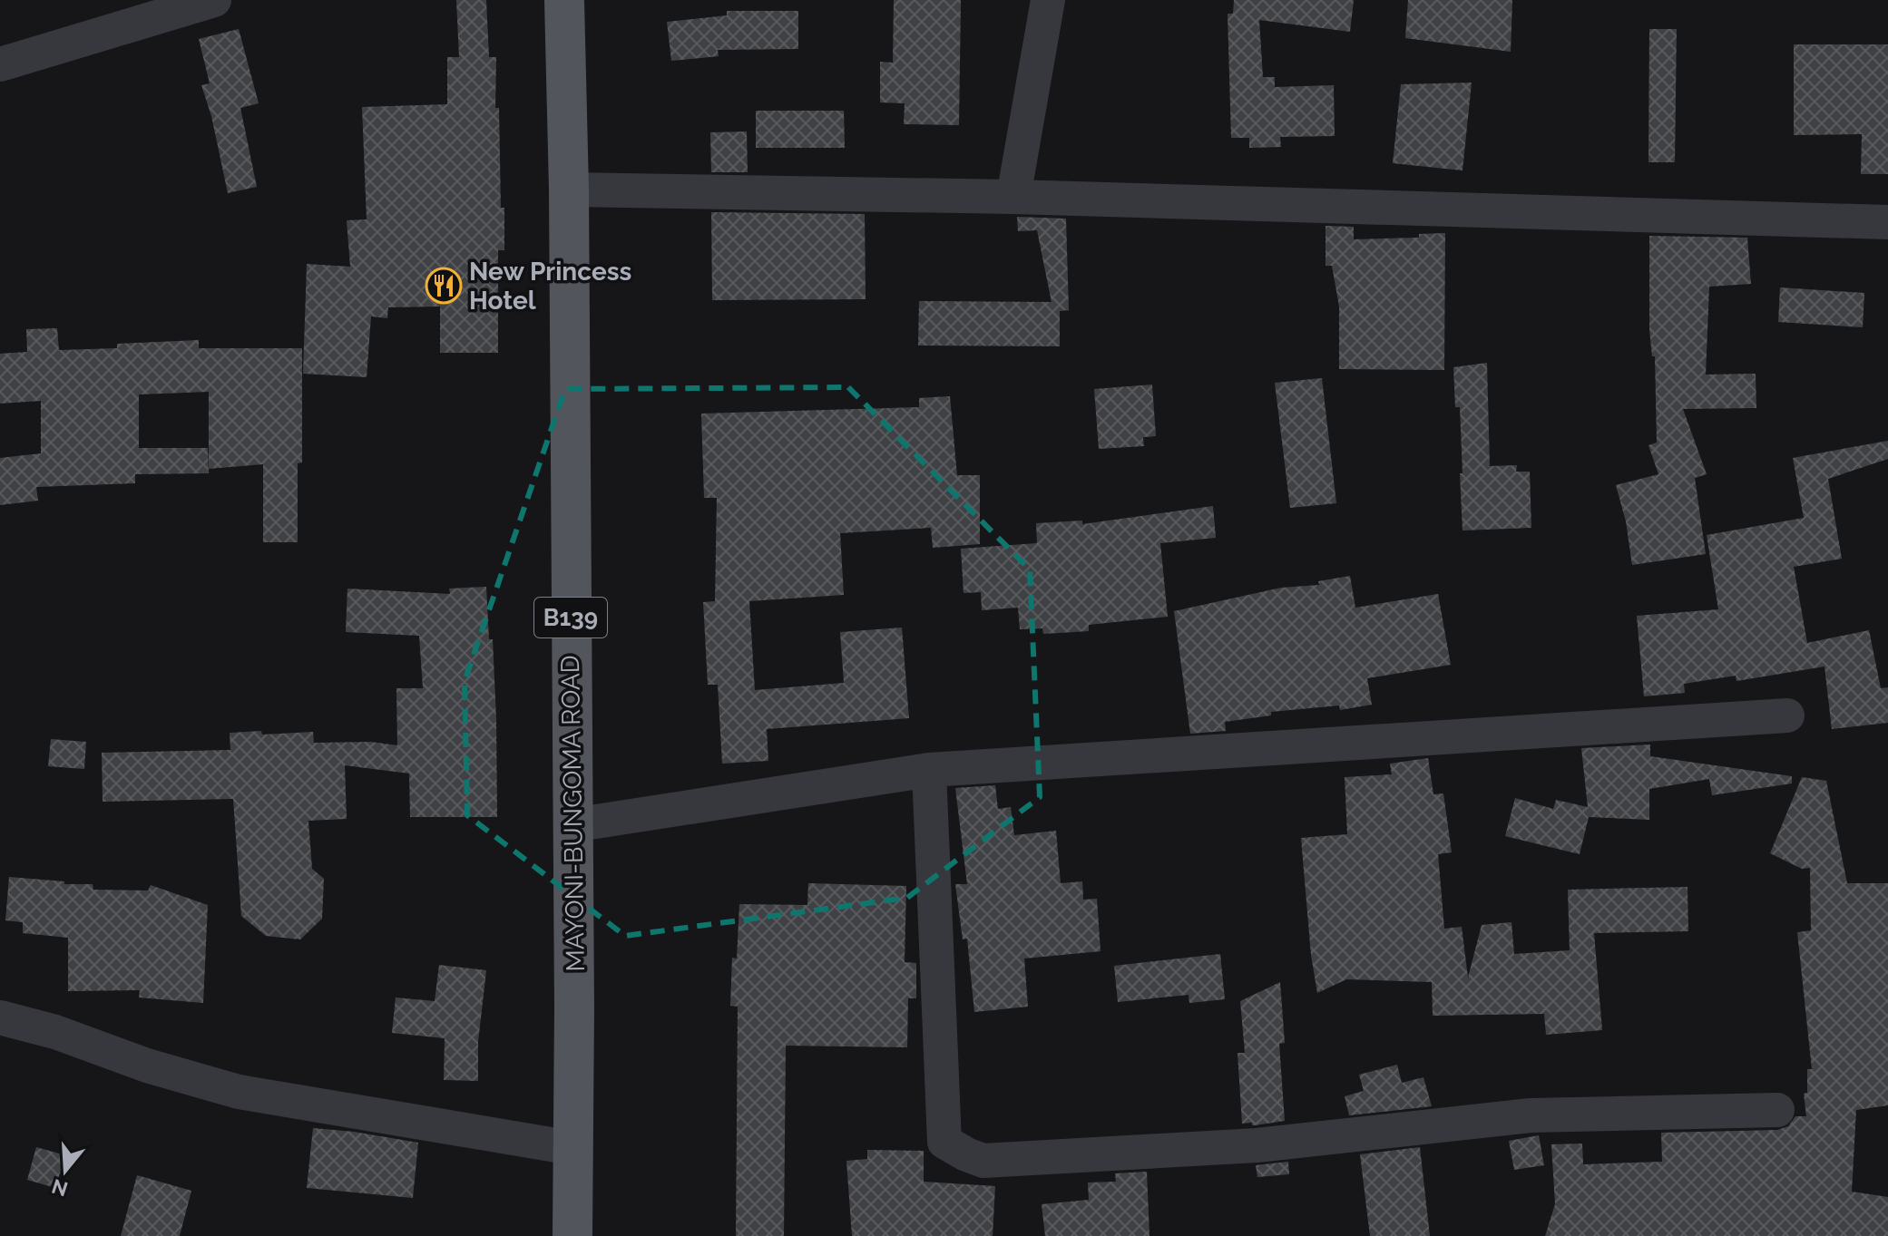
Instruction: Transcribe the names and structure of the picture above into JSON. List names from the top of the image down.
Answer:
{
  "streets": {
    "main road": ["B139", "MAYONI-BUNGOMA ROAD"]
  },
  "places": {
    "restaurant": ["New Princess Hotel"]
  },
  "north": "bottom"
}
